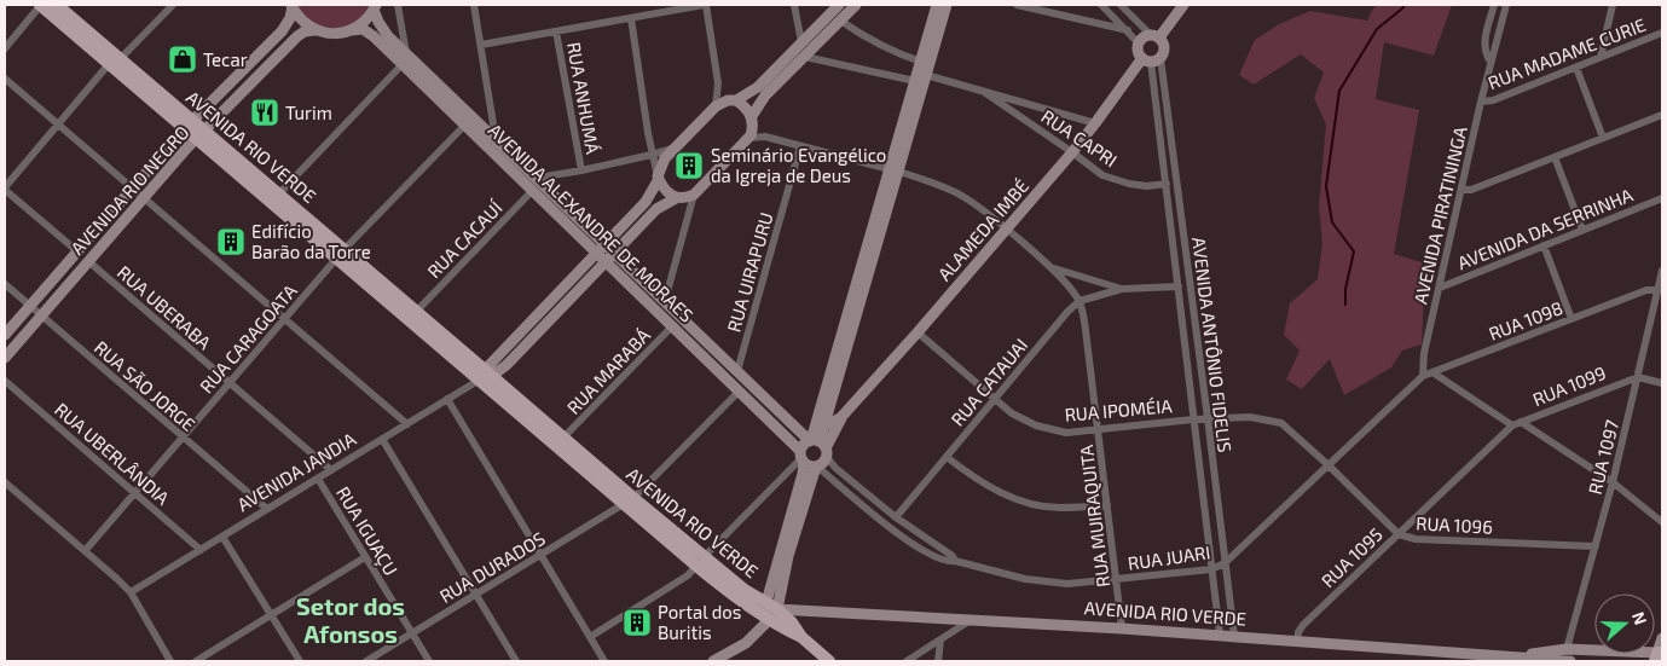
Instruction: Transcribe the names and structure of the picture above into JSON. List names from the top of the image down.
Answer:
{
  "streets": {
    "main road": ["AVENIDA RIO VERDE"],
    "street": [
      "RUA MADAME CURIE",
      "RUA ANHUMÁ",
      "RUA CAPRI",
      "AVENIDA RIO NEGRO",
      "AVENIDA PIRATININGA",
      "AVENIDA ALEXANDRE DE MORAES",
      "AVENIDA DA SERRINHA",
      "ALAMEDA IMBÉ",
      "RUA CACAUÍ",
      "RUA UIRAPURU",
      "RUA UBERABA",
      "RUA 1098",
      "RUA CARAGOATA",
      "AVENIDA ANTÔNIO FIDELIS",
      "RUA MARABÁ",
      "RUA CATAUAI",
      "RUA SÃO JORGE",
      "RUA 1099",
      "RUA IPOMÉIA",
      "RUA UBERLÂNDIA",
      "RUA 1097",
      "AVENIDA JANDIA",
      "RUA MUIRAQUITA",
      "RUA 1096",
      "RUA IGUAÇU",
      "RUA JUARI",
      "RUA 1095",
      "RUA DURADOS"
    ]
  },
  "crossings": [
    ["RUA MADAME CURIE", "AVENIDA PIRATININGA"],
    ["RUA CAPRI", "ALAMEDA IMBÉ"],
    ["RUA CAPRI", "AVENIDA ANTÔNIO FIDELIS"],
    ["AVENIDA RIO VERDE", "AVENIDA RIO NEGRO"],
    ["AVENIDA RIO VERDE", "RUA CACAUÍ"],
    ["AVENIDA RIO VERDE", "RUA CARAGOATA"],
    ["AVENIDA RIO VERDE", "AVENIDA ANTÔNIO FIDELIS"],
    ["AVENIDA RIO VERDE", "RUA MARABÁ"],
    ["AVENIDA RIO VERDE", "RUA 1097"],
    ["AVENIDA RIO VERDE", "AVENIDA JANDIA"],
    ["AVENIDA RIO VERDE", "RUA MUIRAQUITA"],
    ["AVENIDA RIO VERDE", "RUA 1095"],
    ["AVENIDA RIO VERDE", "RUA DURADOS"],
    ["AVENIDA RIO NEGRO", "RUA UBERABA"],
    ["AVENIDA RIO NEGRO", "RUA SÃO JORGE"],
    ["AVENIDA PIRATININGA", "AVENIDA DA SERRINHA"],
    ["AVENIDA PIRATININGA", "RUA 1098"],
    ["AVENIDA ALEXANDRE DE MORAES", "ALAMEDA IMBÉ"],
    ["AVENIDA ALEXANDRE DE MORAES", "RUA CACAUÍ"],
    ["AVENIDA ALEXANDRE DE MORAES", "RUA UIRAPURU"],
    ["AVENIDA ALEXANDRE DE MORAES", "RUA CARAGOATA"],
    ["AVENIDA ALEXANDRE DE MORAES", "RUA MARABÁ"],
    ["AVENIDA ALEXANDRE DE MORAES", "RUA CATAUAI"],
    ["AVENIDA ALEXANDRE DE MORAES", "AVENIDA JANDIA"],
    ["AVENIDA ALEXANDRE DE MORAES", "RUA MUIRAQUITA"],
    ["AVENIDA ALEXANDRE DE MORAES", "RUA JUARI"],
    ["ALAMEDA IMBÉ", "AVENIDA ANTÔNIO FIDELIS"],
    ["ALAMEDA IMBÉ", "RUA IPOMÉIA"],
    ["ALAMEDA IMBÉ", "RUA MUIRAQUITA"],
    ["RUA UIRAPURU", "RUA MUIRAQUITA"],
    ["RUA UBERABA", "RUA CARAGOATA"],
    ["RUA UBERABA", "AVENIDA JANDIA"],
    ["RUA 1098", "RUA 1097"],
    ["RUA 1098", "RUA 1096"],
    ["RUA CARAGOATA", "RUA SÃO JORGE"],
    ["RUA CARAGOATA", "RUA UBERLÂNDIA"],
    ["AVENIDA ANTÔNIO FIDELIS", "RUA IPOMÉIA"],
    ["AVENIDA ANTÔNIO FIDELIS", "RUA JUARI"],
    ["RUA CATAUAI", "RUA IPOMÉIA"],
    ["RUA CATAUAI", "RUA MUIRAQUITA"],
    ["RUA SÃO JORGE", "AVENIDA JANDIA"],
    ["RUA 1099", "RUA 1097"],
    ["RUA 1099", "RUA 1095"],
    ["RUA IPOMÉIA", "RUA MUIRAQUITA"],
    ["RUA IPOMÉIA", "RUA 1096"],
    ["RUA UBERLÂNDIA", "AVENIDA JANDIA"],
    ["RUA 1097", "RUA 1096"],
    ["AVENIDA JANDIA", "RUA IGUAÇU"],
    ["RUA MUIRAQUITA", "RUA JUARI"],
    ["RUA 1096", "RUA 1095"],
    ["RUA IGUAÇU", "RUA DURADOS"]
  ],
  "districts": ["Setor dos Afonsos"],
  "places": {
    "shop": ["Tecar"],
    "restaurant": ["Turim"],
    "building": ["Seminário Evangélico da Igreja de Deus", "Edifício Barão da Torre", "Portal dos Buritis"]
  },
  "north": "right"
}
